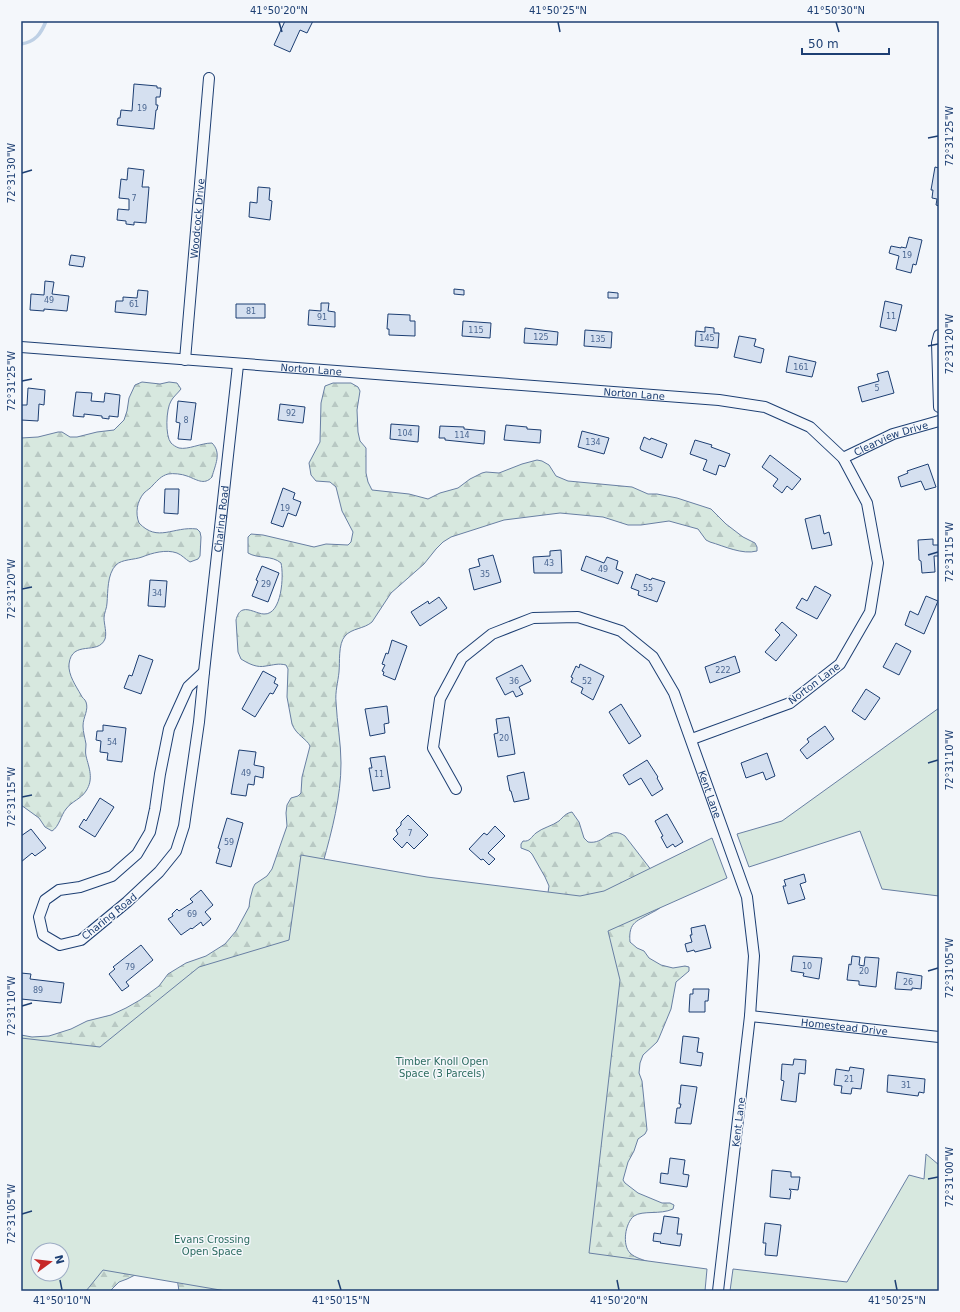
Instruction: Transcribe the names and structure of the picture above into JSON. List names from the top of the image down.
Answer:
{
  "streets": {
    "street": [
      "Woodcock Drive",
      "Norton Lane",
      "Clearview Drive",
      "Charing Road",
      "Kent Lane",
      "Homestead Drive"
    ]
  },
  "crossings": [
    ["Woodcock Drive", "Norton Lane"],
    ["Norton Lane", "Clearview Drive"],
    ["Norton Lane", "Charing Road"],
    ["Norton Lane", "Kent Lane"],
    ["Kent Lane", "Homestead Drive"]
  ],
  "parks": ["Timber Knoll Open Space (3 Parcels)", "Evans Crossing Open Space"],
  "house_numbers": [
    "19",
    "7",
    "19",
    "49",
    "61",
    "81",
    "11",
    "91",
    "115",
    "125",
    "145",
    "135",
    "161",
    "5",
    "92",
    "8",
    "104",
    "114",
    "134",
    "19",
    "43",
    "49",
    "35",
    "29",
    "55",
    "34",
    "222",
    "36",
    "52",
    "20",
    "54",
    "49",
    "11",
    "7",
    "59",
    "69",
    "10",
    "79",
    "20",
    "26",
    "89",
    "21",
    "31"
  ],
  "scale_bar": "50 m",
  "north": "right",
  "coordinates": [
    "41°50'20\"N",
    "41°50'25\"N",
    "41°50'30\"N",
    "72°31'25\"W",
    "72°31'30\"W",
    "72°31'20\"W",
    "72°31'15\"W",
    "72°31'10\"W",
    "72°31'05\"W",
    "72°31'00\"W",
    "41°50'10\"N",
    "41°50'15\"N"
  ]
}
